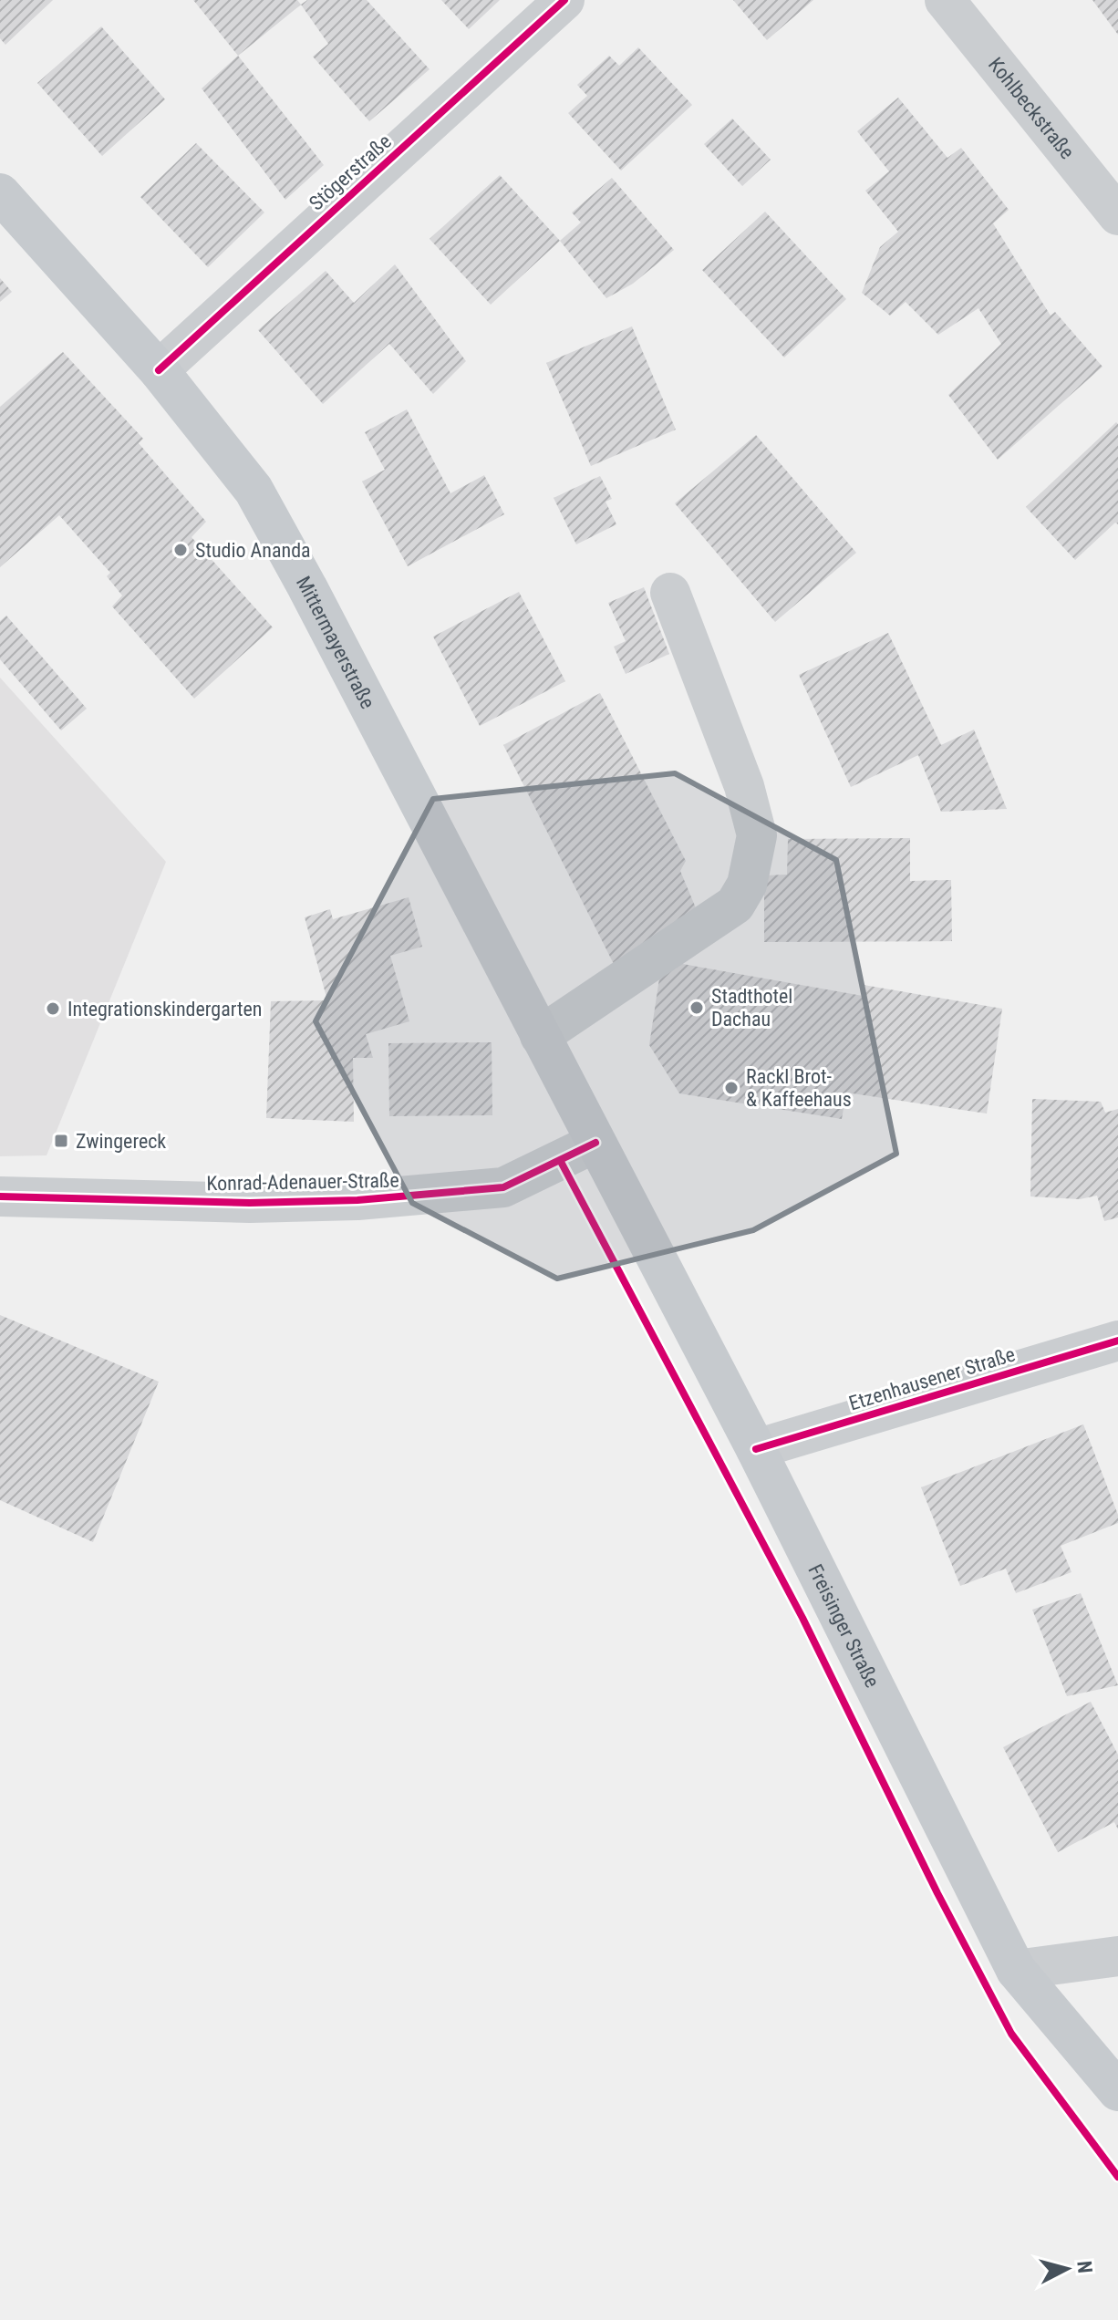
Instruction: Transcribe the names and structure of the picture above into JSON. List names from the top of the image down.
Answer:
{
  "streets": {
    "main road": ["Mittermayerstraße", "Freisinger Straße"],
    "street": [
      "Kohlbeckstraße",
      "Stögerstraße",
      "Konrad-Adenauer-Straße",
      "Etzenhausener Straße"
    ]
  },
  "crossings": [
    ["Stögerstraße", "Mittermayerstraße"],
    ["Mittermayerstraße", "Konrad-Adenauer-Straße"],
    ["Mittermayerstraße", "Freisinger Straße"],
    ["Konrad-Adenauer-Straße", "Freisinger Straße"],
    ["Etzenhausener Straße", "Freisinger Straße"]
  ],
  "places": {
    "other": [
      "Studio Ananda",
      "Stadthotel Dachau",
      "Integrationskindergarten",
      "Rackl Brot- & Kaffeehaus"
    ],
    "transit": ["Zwingereck"]
  },
  "north": "right"
}
